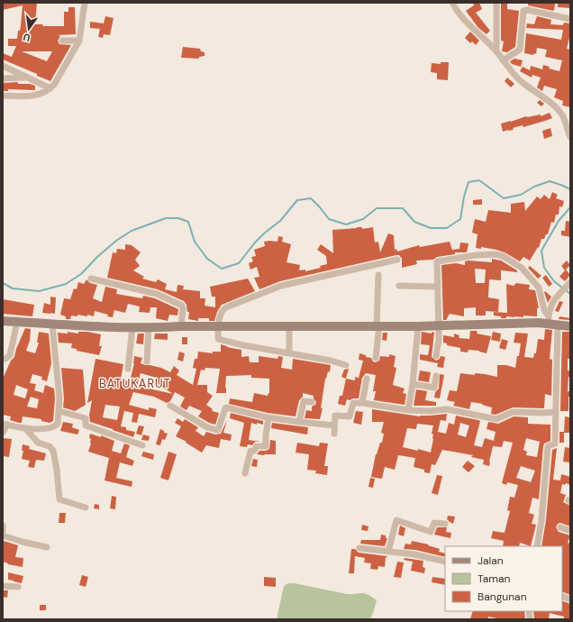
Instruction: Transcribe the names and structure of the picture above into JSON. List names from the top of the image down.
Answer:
{
  "districts": ["BATUKARUT"],
  "legend": ["Jalan", "Taman", "Bangunan"],
  "north": "bottom"
}
